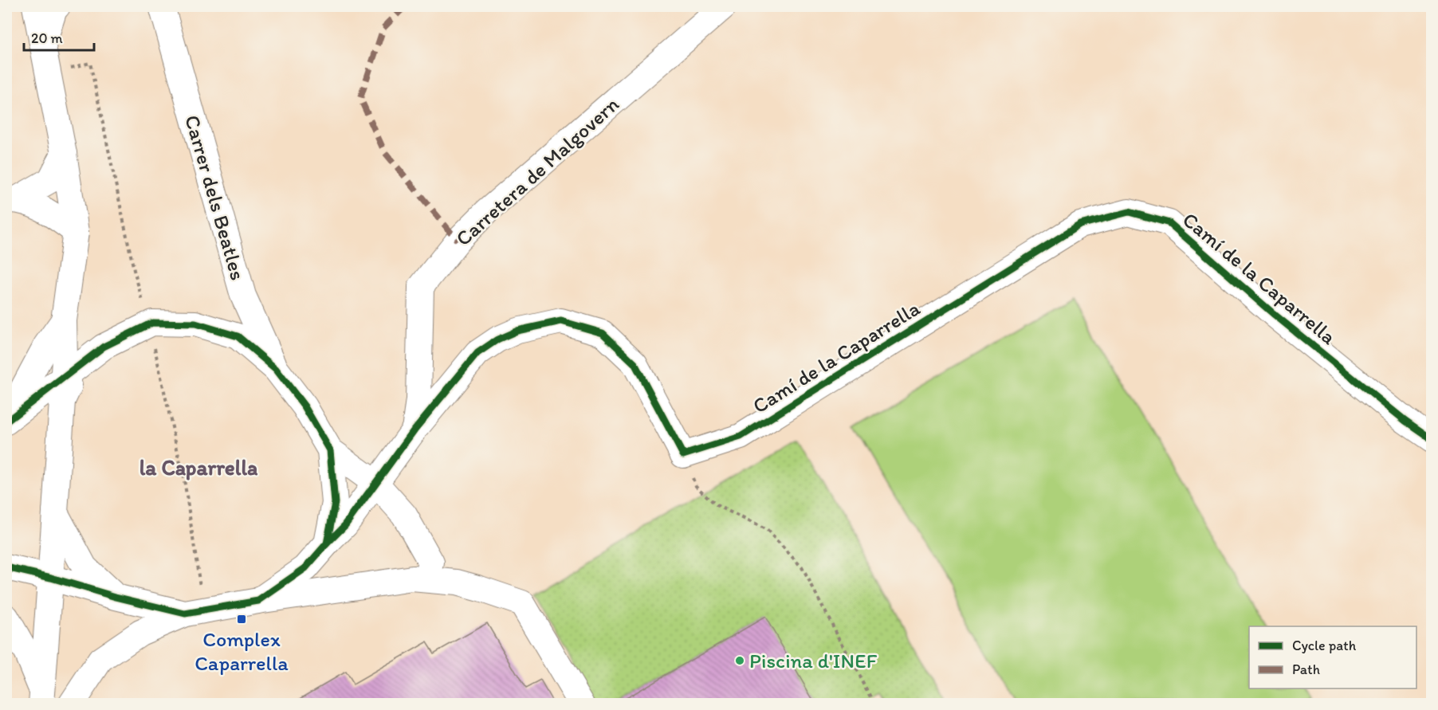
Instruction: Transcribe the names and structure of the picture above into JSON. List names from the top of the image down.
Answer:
{
  "streets": {
    "street": ["Carretera de Malgovern", "Carrer dels Beatles", "Camí de la Caparrella"]
  },
  "districts": ["la Caparrella"],
  "places": {
    "transit": ["Complex Caparrella"],
    "other": ["Piscina d'INEF"]
  },
  "legend": ["Cycle path", "Path"],
  "scale_bar": "20 m"
}
